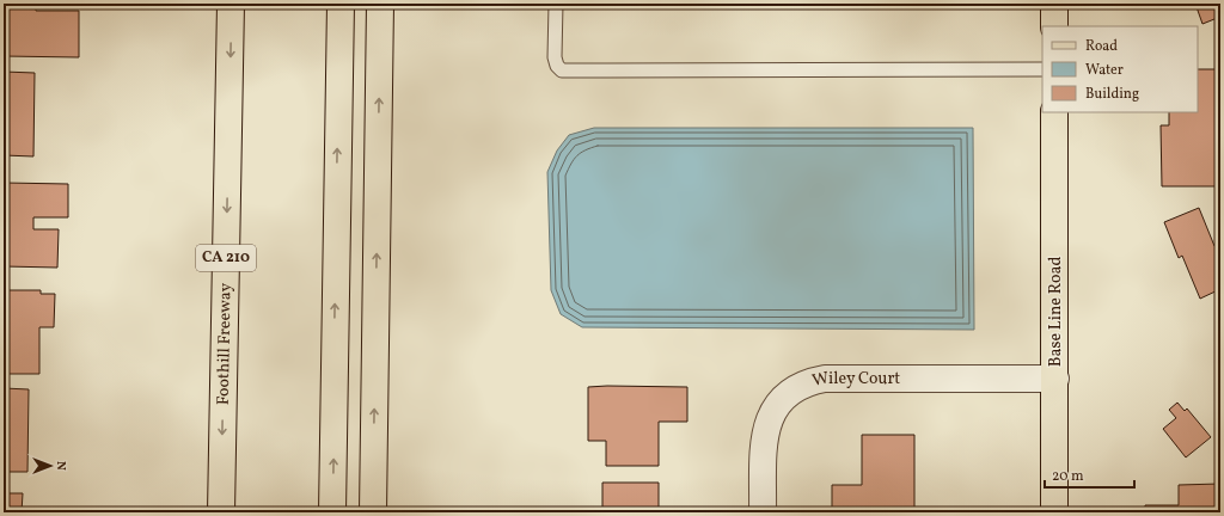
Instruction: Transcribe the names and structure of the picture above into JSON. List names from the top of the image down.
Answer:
{
  "streets": {
    "main road": ["CA 210", "Base Line Road", "Foothill Freeway"],
    "street": ["Wiley Court"]
  },
  "crossings": [
    ["Base Line Road", "Wiley Court"]
  ],
  "legend": ["Road", "Water", "Building"],
  "scale_bar": "20 m",
  "north": "right"
}
